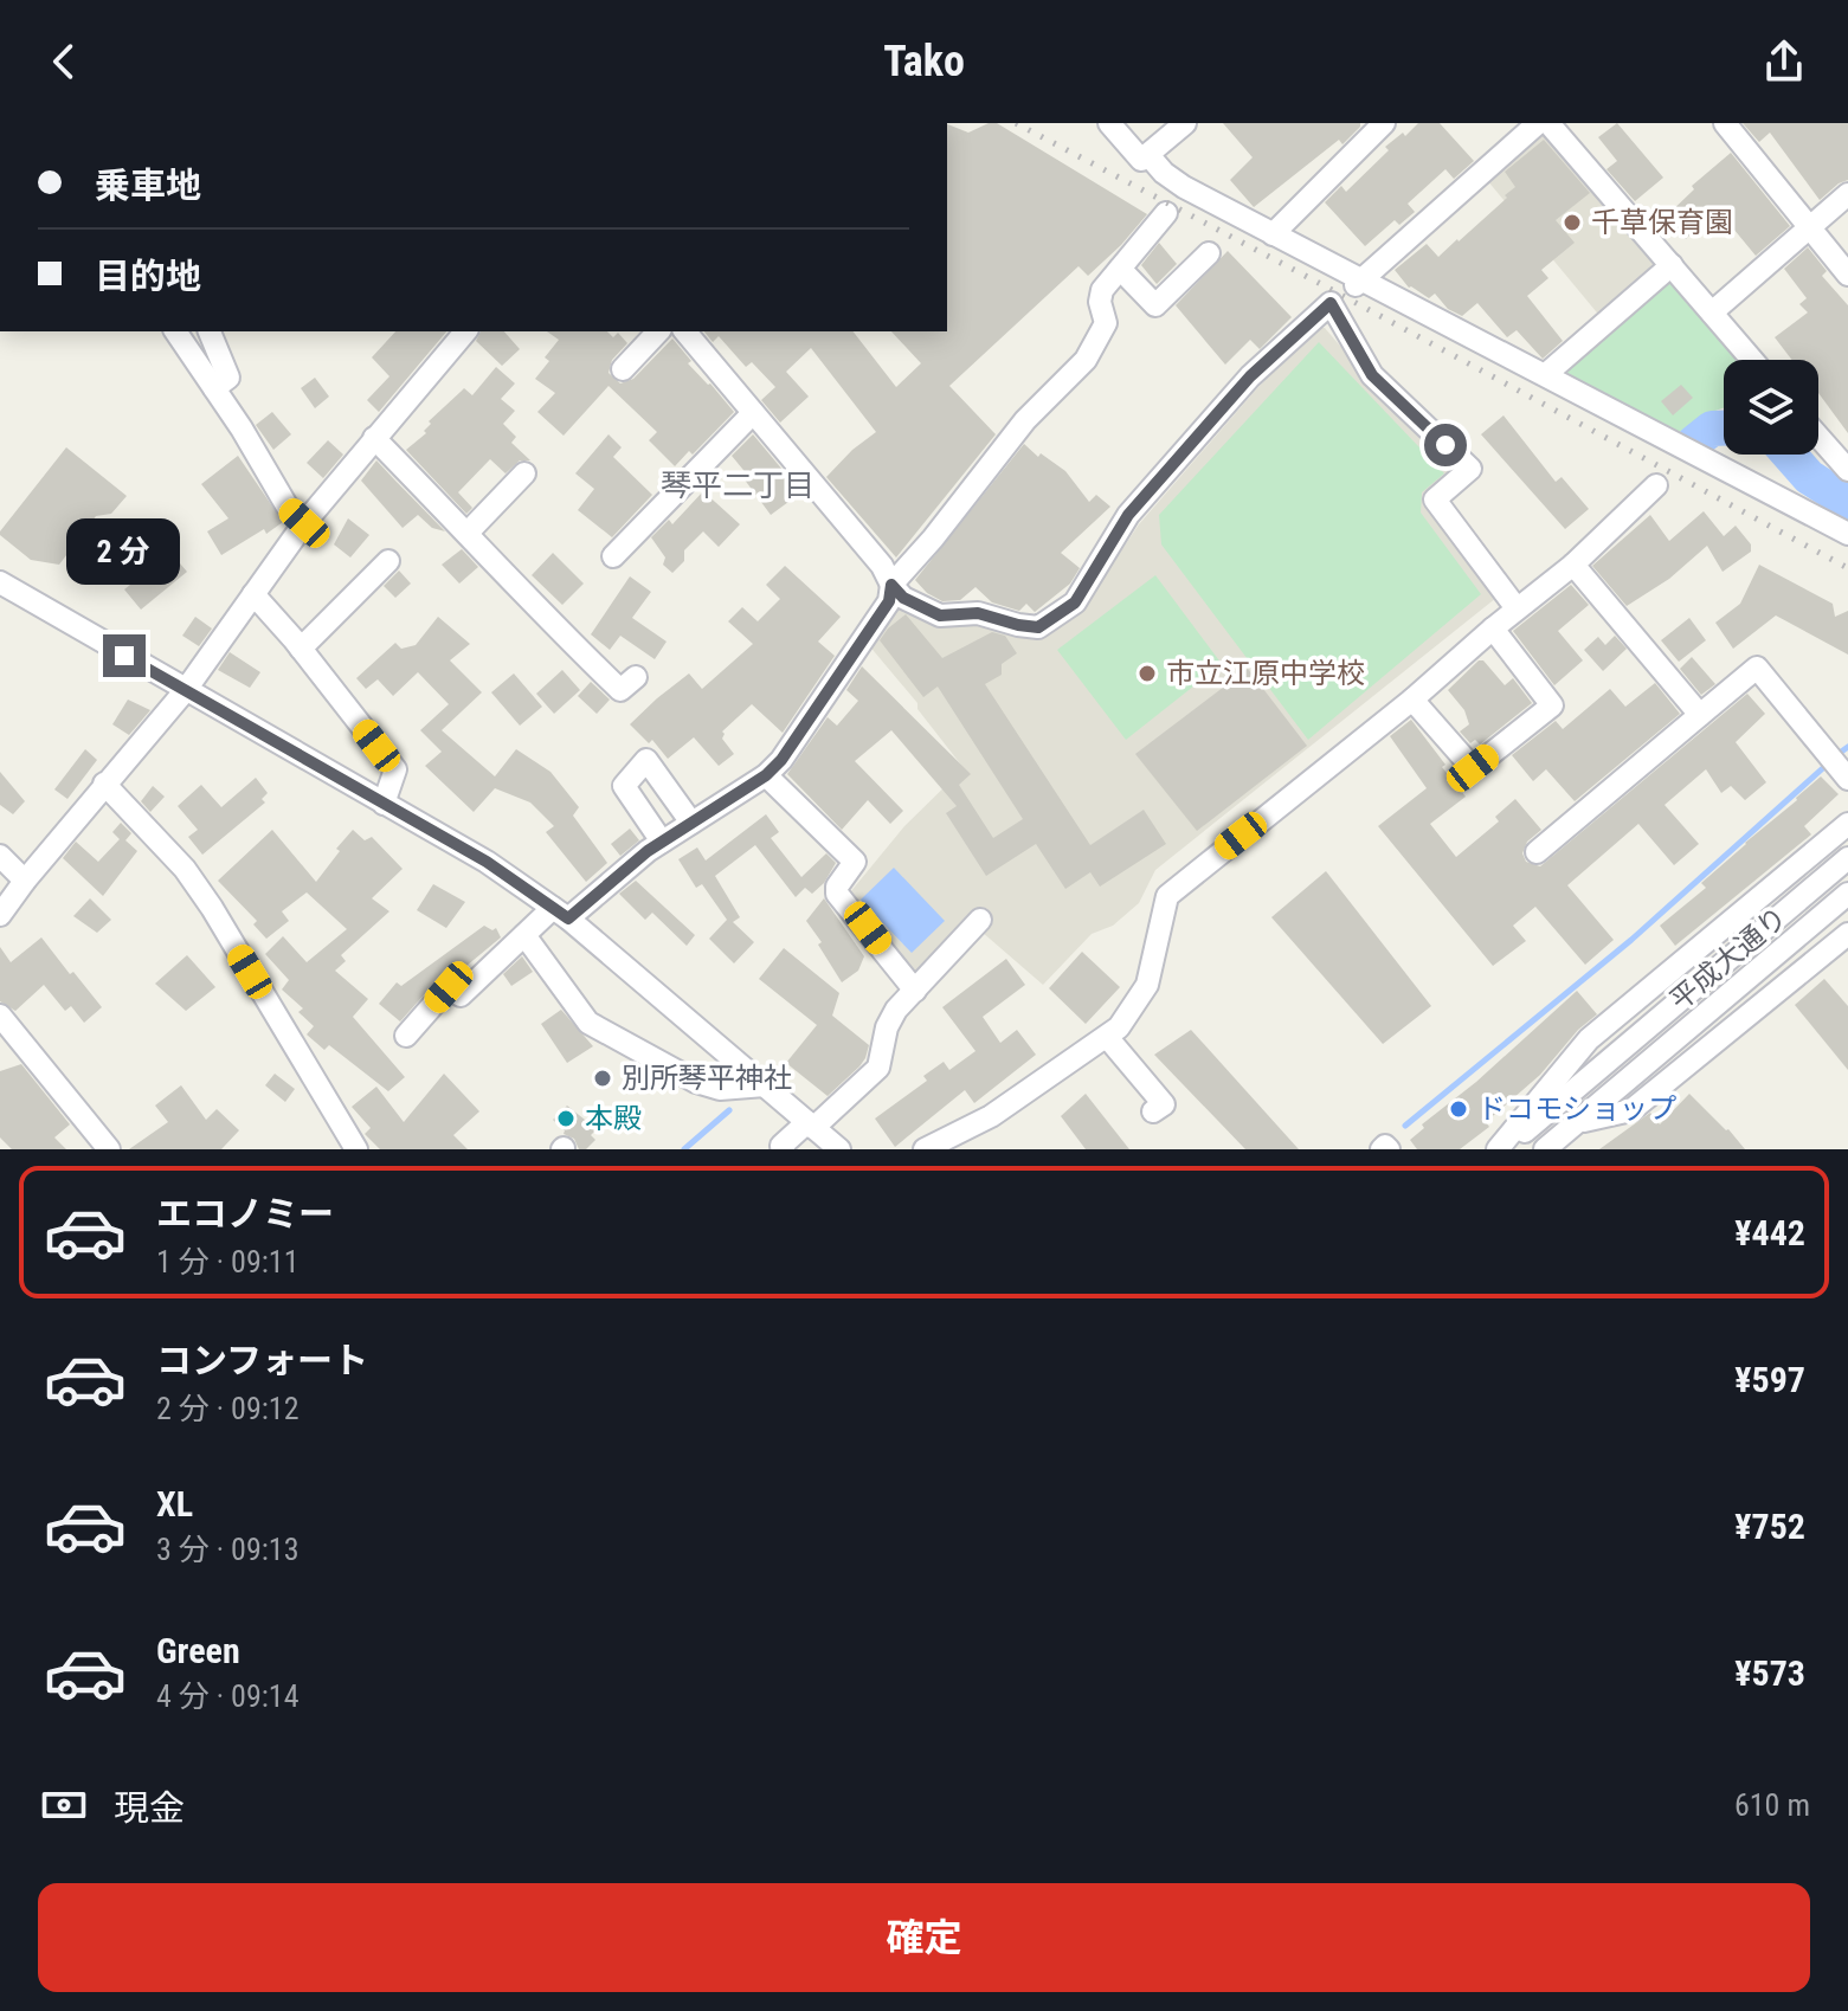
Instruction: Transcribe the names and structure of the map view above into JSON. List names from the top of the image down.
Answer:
{
  "streets": {
    "street": ["平成大通り"]
  },
  "districts": ["琴平二丁目"],
  "places": [
    "千草保育園",
    "市立江原中学校",
    "別所琴平神社",
    "ドコモショップ",
    "本殿"
  ],
  "page": {
    "header": "Tako",
    "banner": ["乗車地", "目的地"],
    "bubble": "2 分",
    "list": [
      {
        "name": "エコノミー",
        "note": "1 分 · 09:11",
        "value": "¥442"
      },
      {
        "name": "コンフォート",
        "note": "2 分 · 09:12",
        "value": "¥597"
      },
      {
        "name": "XL",
        "note": "3 分 · 09:13",
        "value": "¥752"
      },
      {
        "name": "Green",
        "note": "4 分 · 09:14",
        "value": "¥573"
      }
    ],
    "pay": ["現金", "610 m"],
    "buttons": "確定"
  }
}
